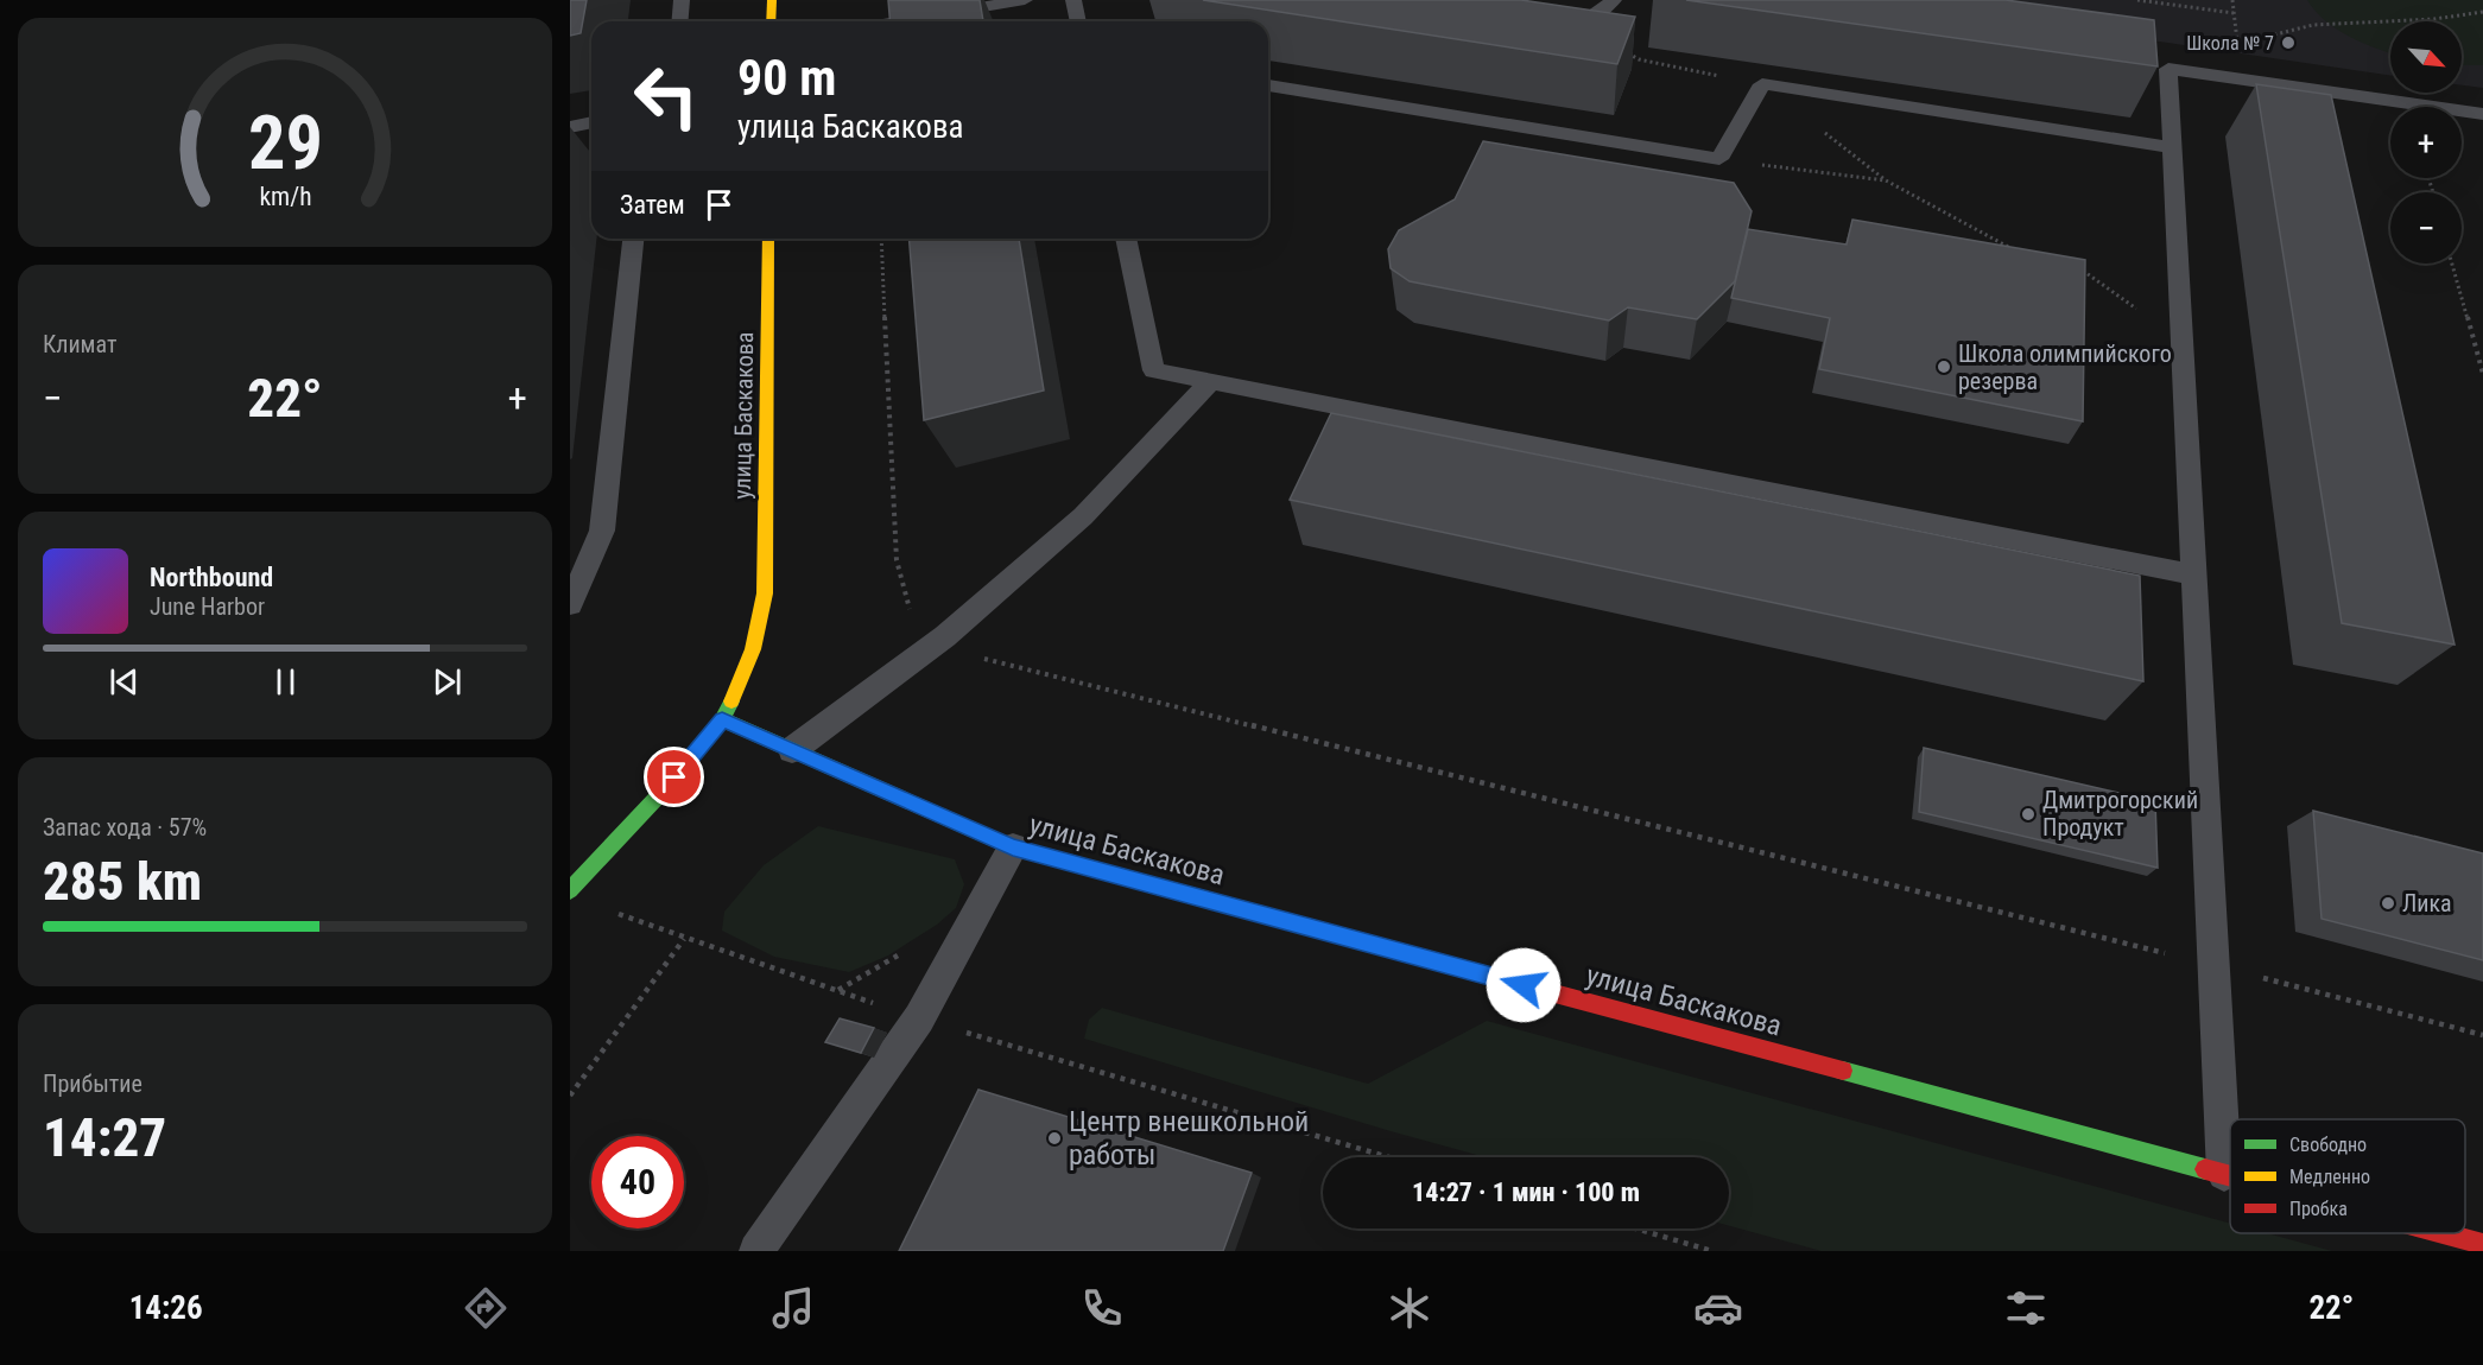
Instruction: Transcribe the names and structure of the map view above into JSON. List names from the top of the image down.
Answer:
{
  "streets": {
    "street": ["улица Баскакова"]
  },
  "places": [
    "Школа № 7",
    "Школа олимпийского резерва",
    "Дмитрогорский Продукт",
    "Лика",
    "Центр внешкольной работы"
  ],
  "legend": ["Свободно", "Медленно", "Пробка"],
  "north": "bottom right",
  "page": {
    "map_buttons": ["+", "−"],
    "turn": ["90 m", "улица Баскакова"],
    "then": "Затем",
    "tile": [
      "Климат",
      ["Запас хода · 57%", "285 km"],
      ["Прибытие", "14:27"]
    ],
    "heat": ["−", "22°", "+"],
    "song": ["Northbound", "June Harbor"],
    "limit": "40",
    "trip": "14:27 · 1 мин · 100 m",
    "tabs": ["14:26", "22°"],
    "gauge": ["29", "km/h"]
  }
}
